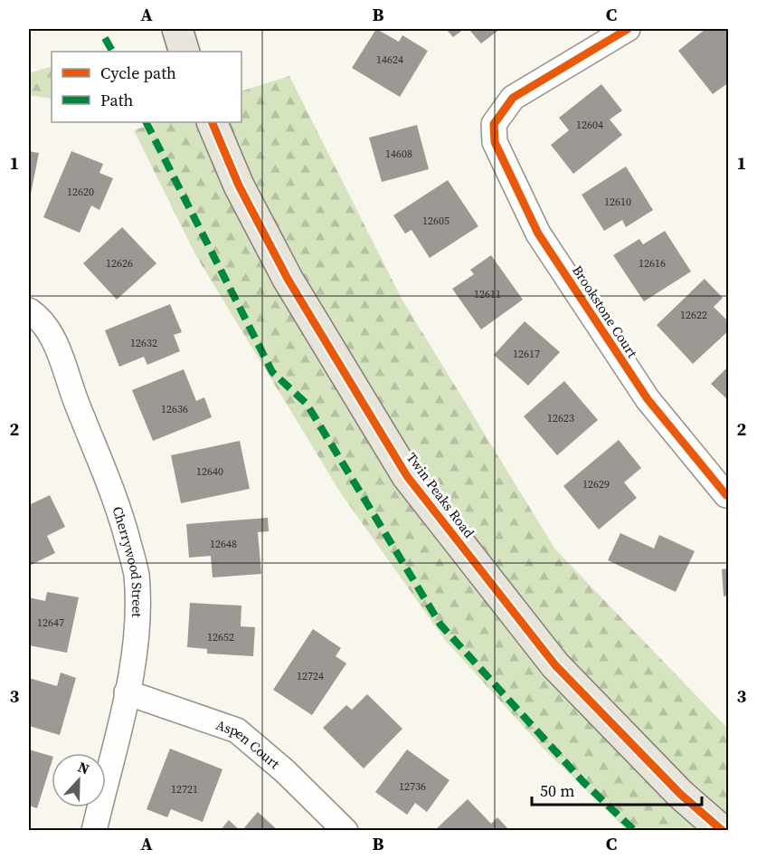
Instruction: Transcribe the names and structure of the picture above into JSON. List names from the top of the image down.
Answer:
{
  "streets": {
    "main road": ["Twin Peaks Road"],
    "street": ["Brookstone Court", "Cherrywood Street", "Aspen Court"]
  },
  "crossings": [
    ["Cherrywood Street", "Aspen Court"]
  ],
  "house_numbers": [
    "14624",
    "12604",
    "14608",
    "12620",
    "12610",
    "12605",
    "12626",
    "12616",
    "12611",
    "12622",
    "12632",
    "12617",
    "12636",
    "12623",
    "12640",
    "12629",
    "12648",
    "12647",
    "12652",
    "12724",
    "12736",
    "12721"
  ],
  "legend": ["Cycle path", "Path"],
  "scale_bar": "50 m",
  "north": "top",
  "grid": {
    "columns": ["A", "B", "C"],
    "rows": ["1", "2", "3"]
  }
}
